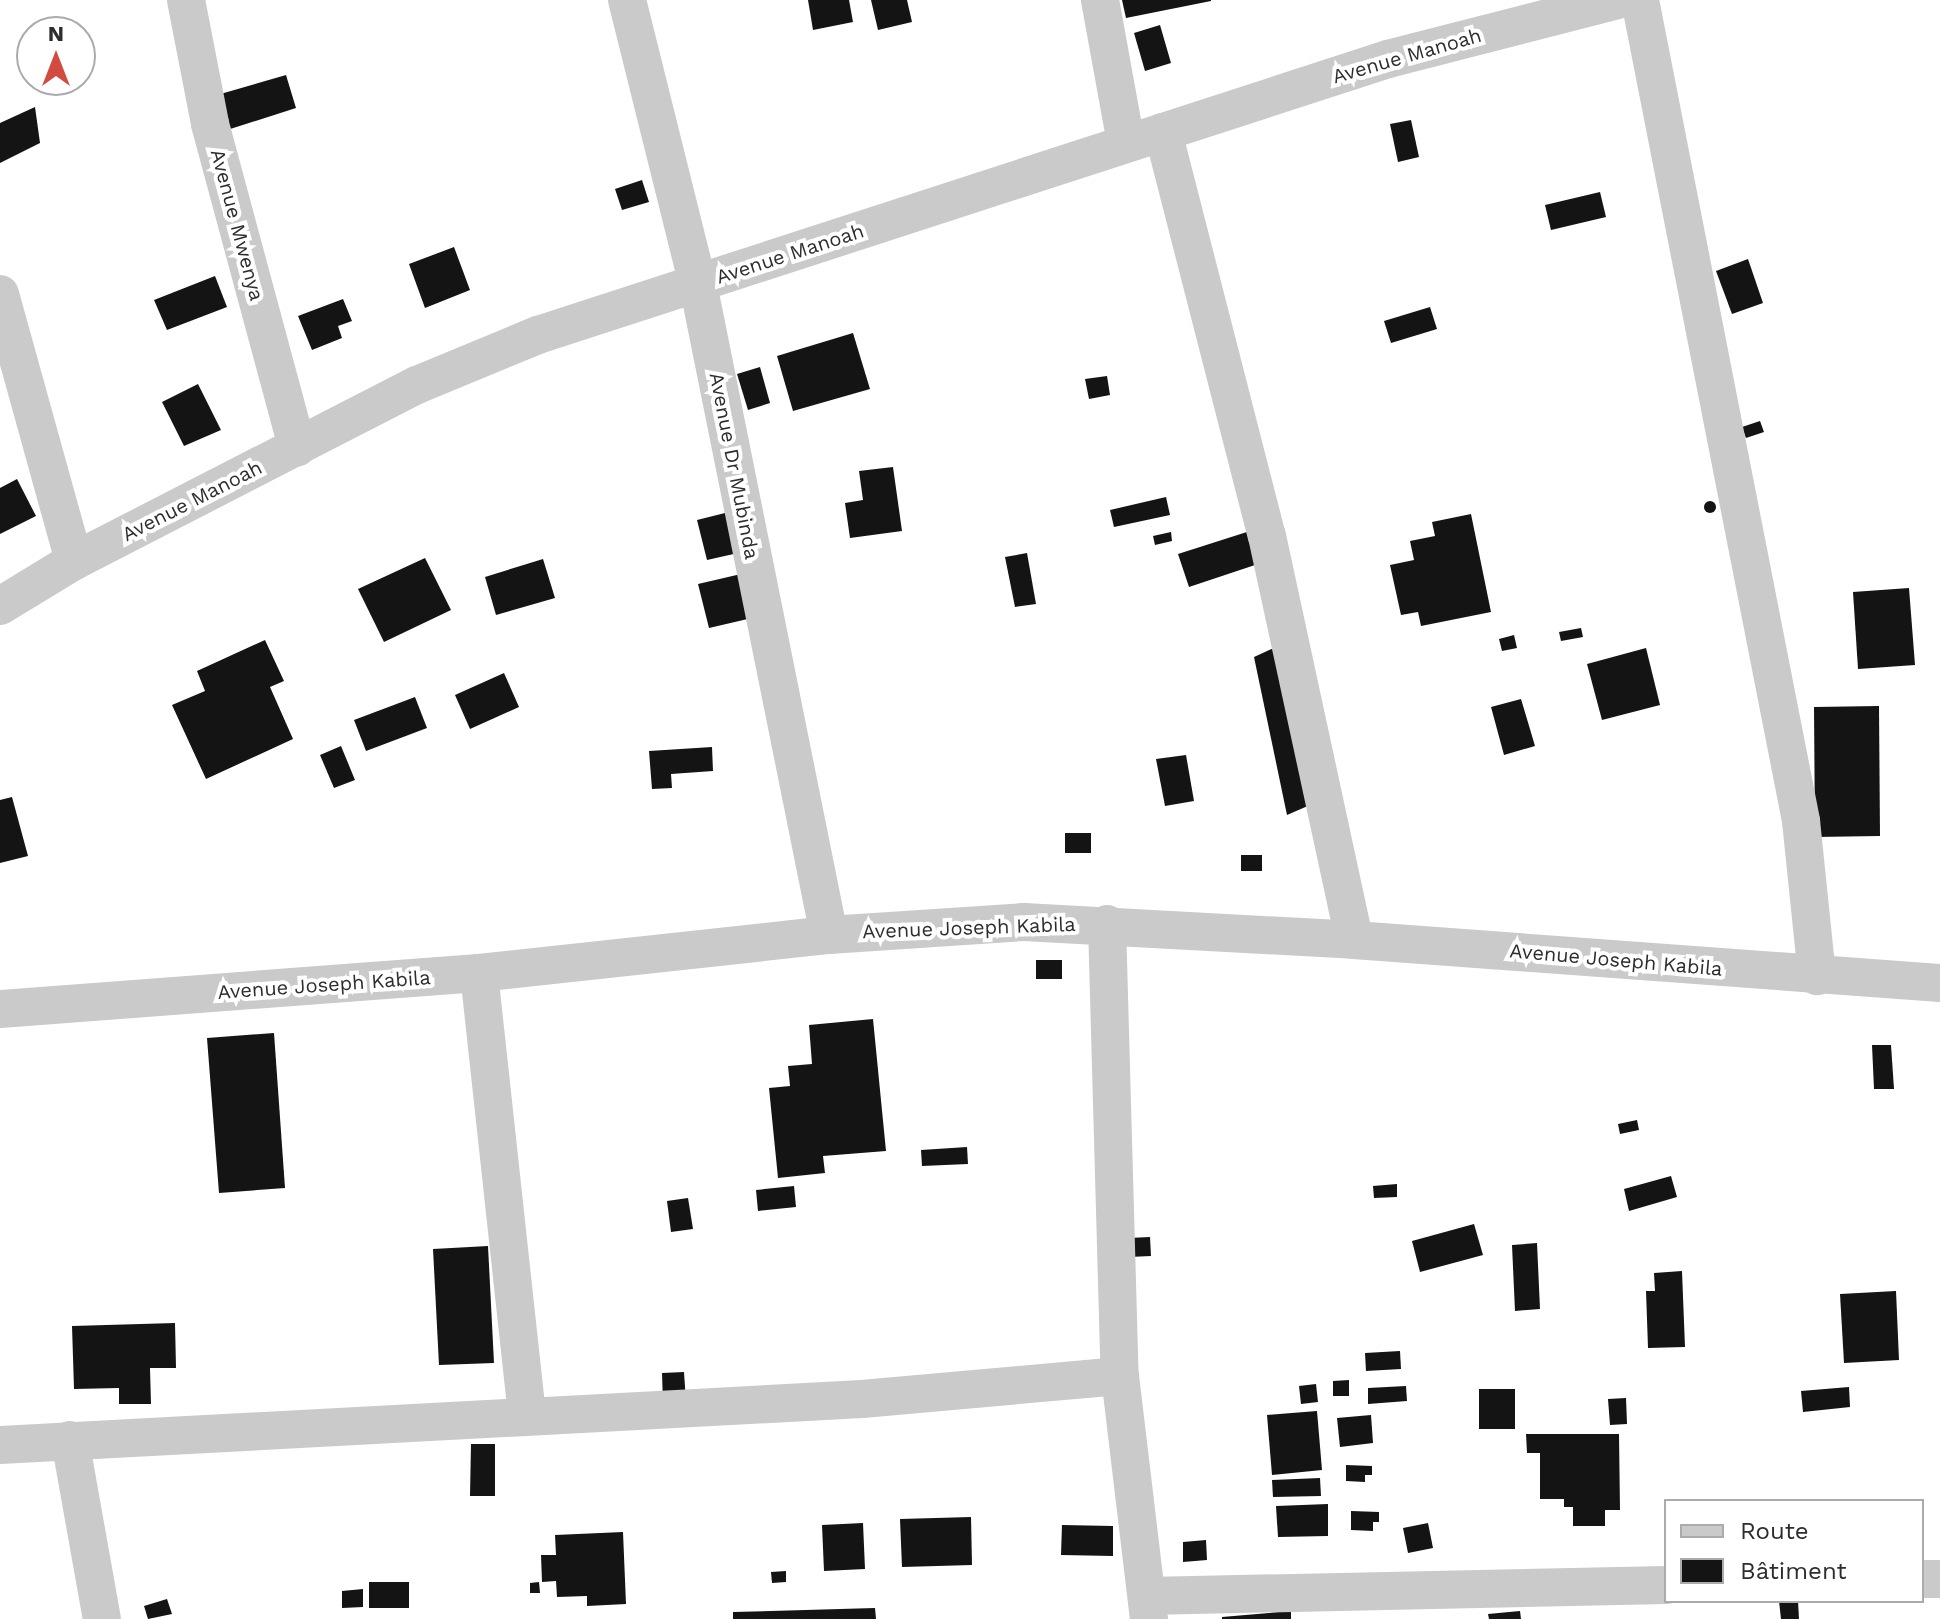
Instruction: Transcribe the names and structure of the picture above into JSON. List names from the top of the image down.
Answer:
{
  "streets": {
    "street": [
      "Avenue Manoah",
      "Avenue Mwenya",
      "Avenue Dr Mubinda",
      "Avenue Joseph Kabila"
    ]
  },
  "crossings": [
    ["Avenue Manoah", "Avenue Mwenya"],
    ["Avenue Manoah", "Avenue Dr Mubinda"],
    ["Avenue Dr Mubinda", "Avenue Joseph Kabila"]
  ],
  "legend": ["Route", "Bâtiment"],
  "north": "top"
}
